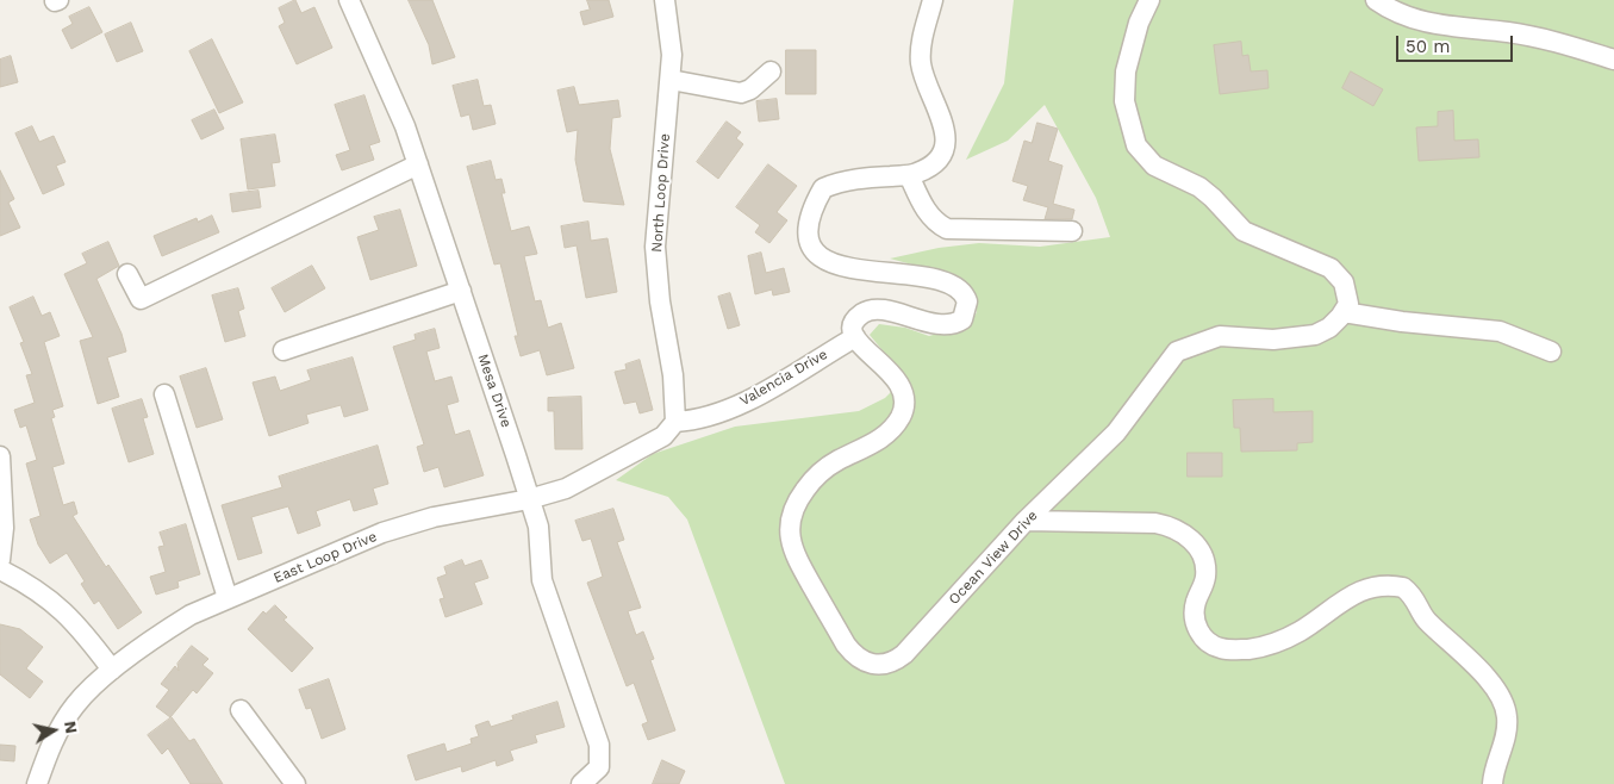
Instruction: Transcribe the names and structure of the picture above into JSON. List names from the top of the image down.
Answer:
{
  "streets": {
    "street": [
      "North Loop Drive",
      "Valencia Drive",
      "Mesa Drive",
      "East Loop Drive",
      "Ocean View Drive"
    ]
  },
  "crossings": [
    ["North Loop Drive", "Valencia Drive"],
    ["North Loop Drive", "East Loop Drive"],
    ["Valencia Drive", "East Loop Drive"],
    ["Valencia Drive", "Ocean View Drive"],
    ["Mesa Drive", "East Loop Drive"]
  ],
  "scale_bar": "50 m",
  "north": "right"
}
